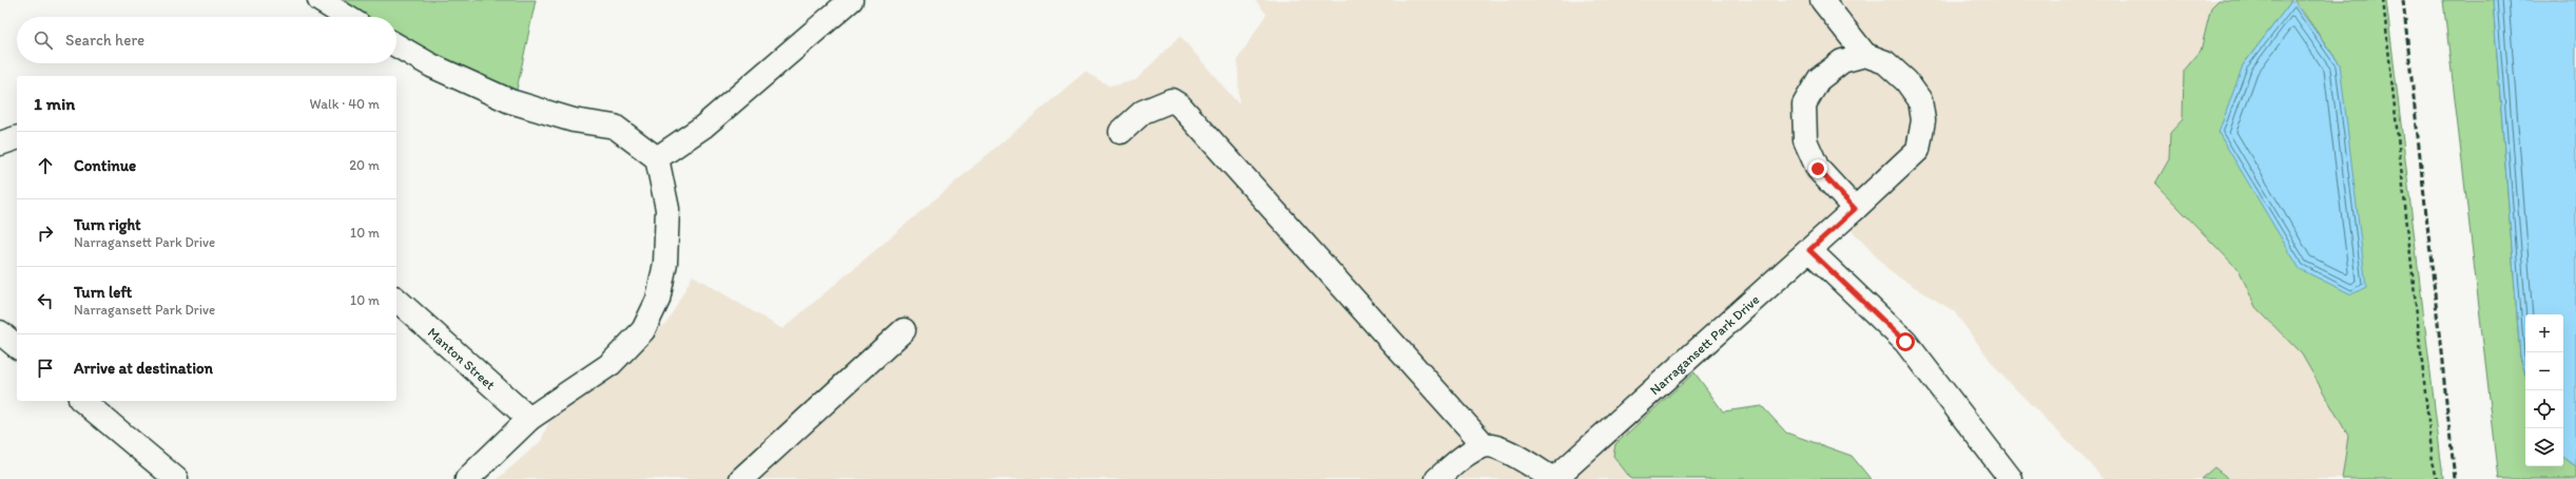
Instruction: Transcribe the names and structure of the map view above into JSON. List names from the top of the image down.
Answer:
{
  "streets": {
    "street": ["Narragansett Park Drive", "Manton Street"]
  },
  "page": {
    "search": "Search here",
    "heading": ["1 min", "Walk · 40 m"],
    "list": [
      ["Continue", "20 m"],
      ["Turn right", "Narragansett Park Drive", "10 m"],
      ["Turn left", "Narragansett Park Drive", "10 m"],
      "Arrive at destination"
    ],
    "map_buttons": ["+", "−"]
  }
}
